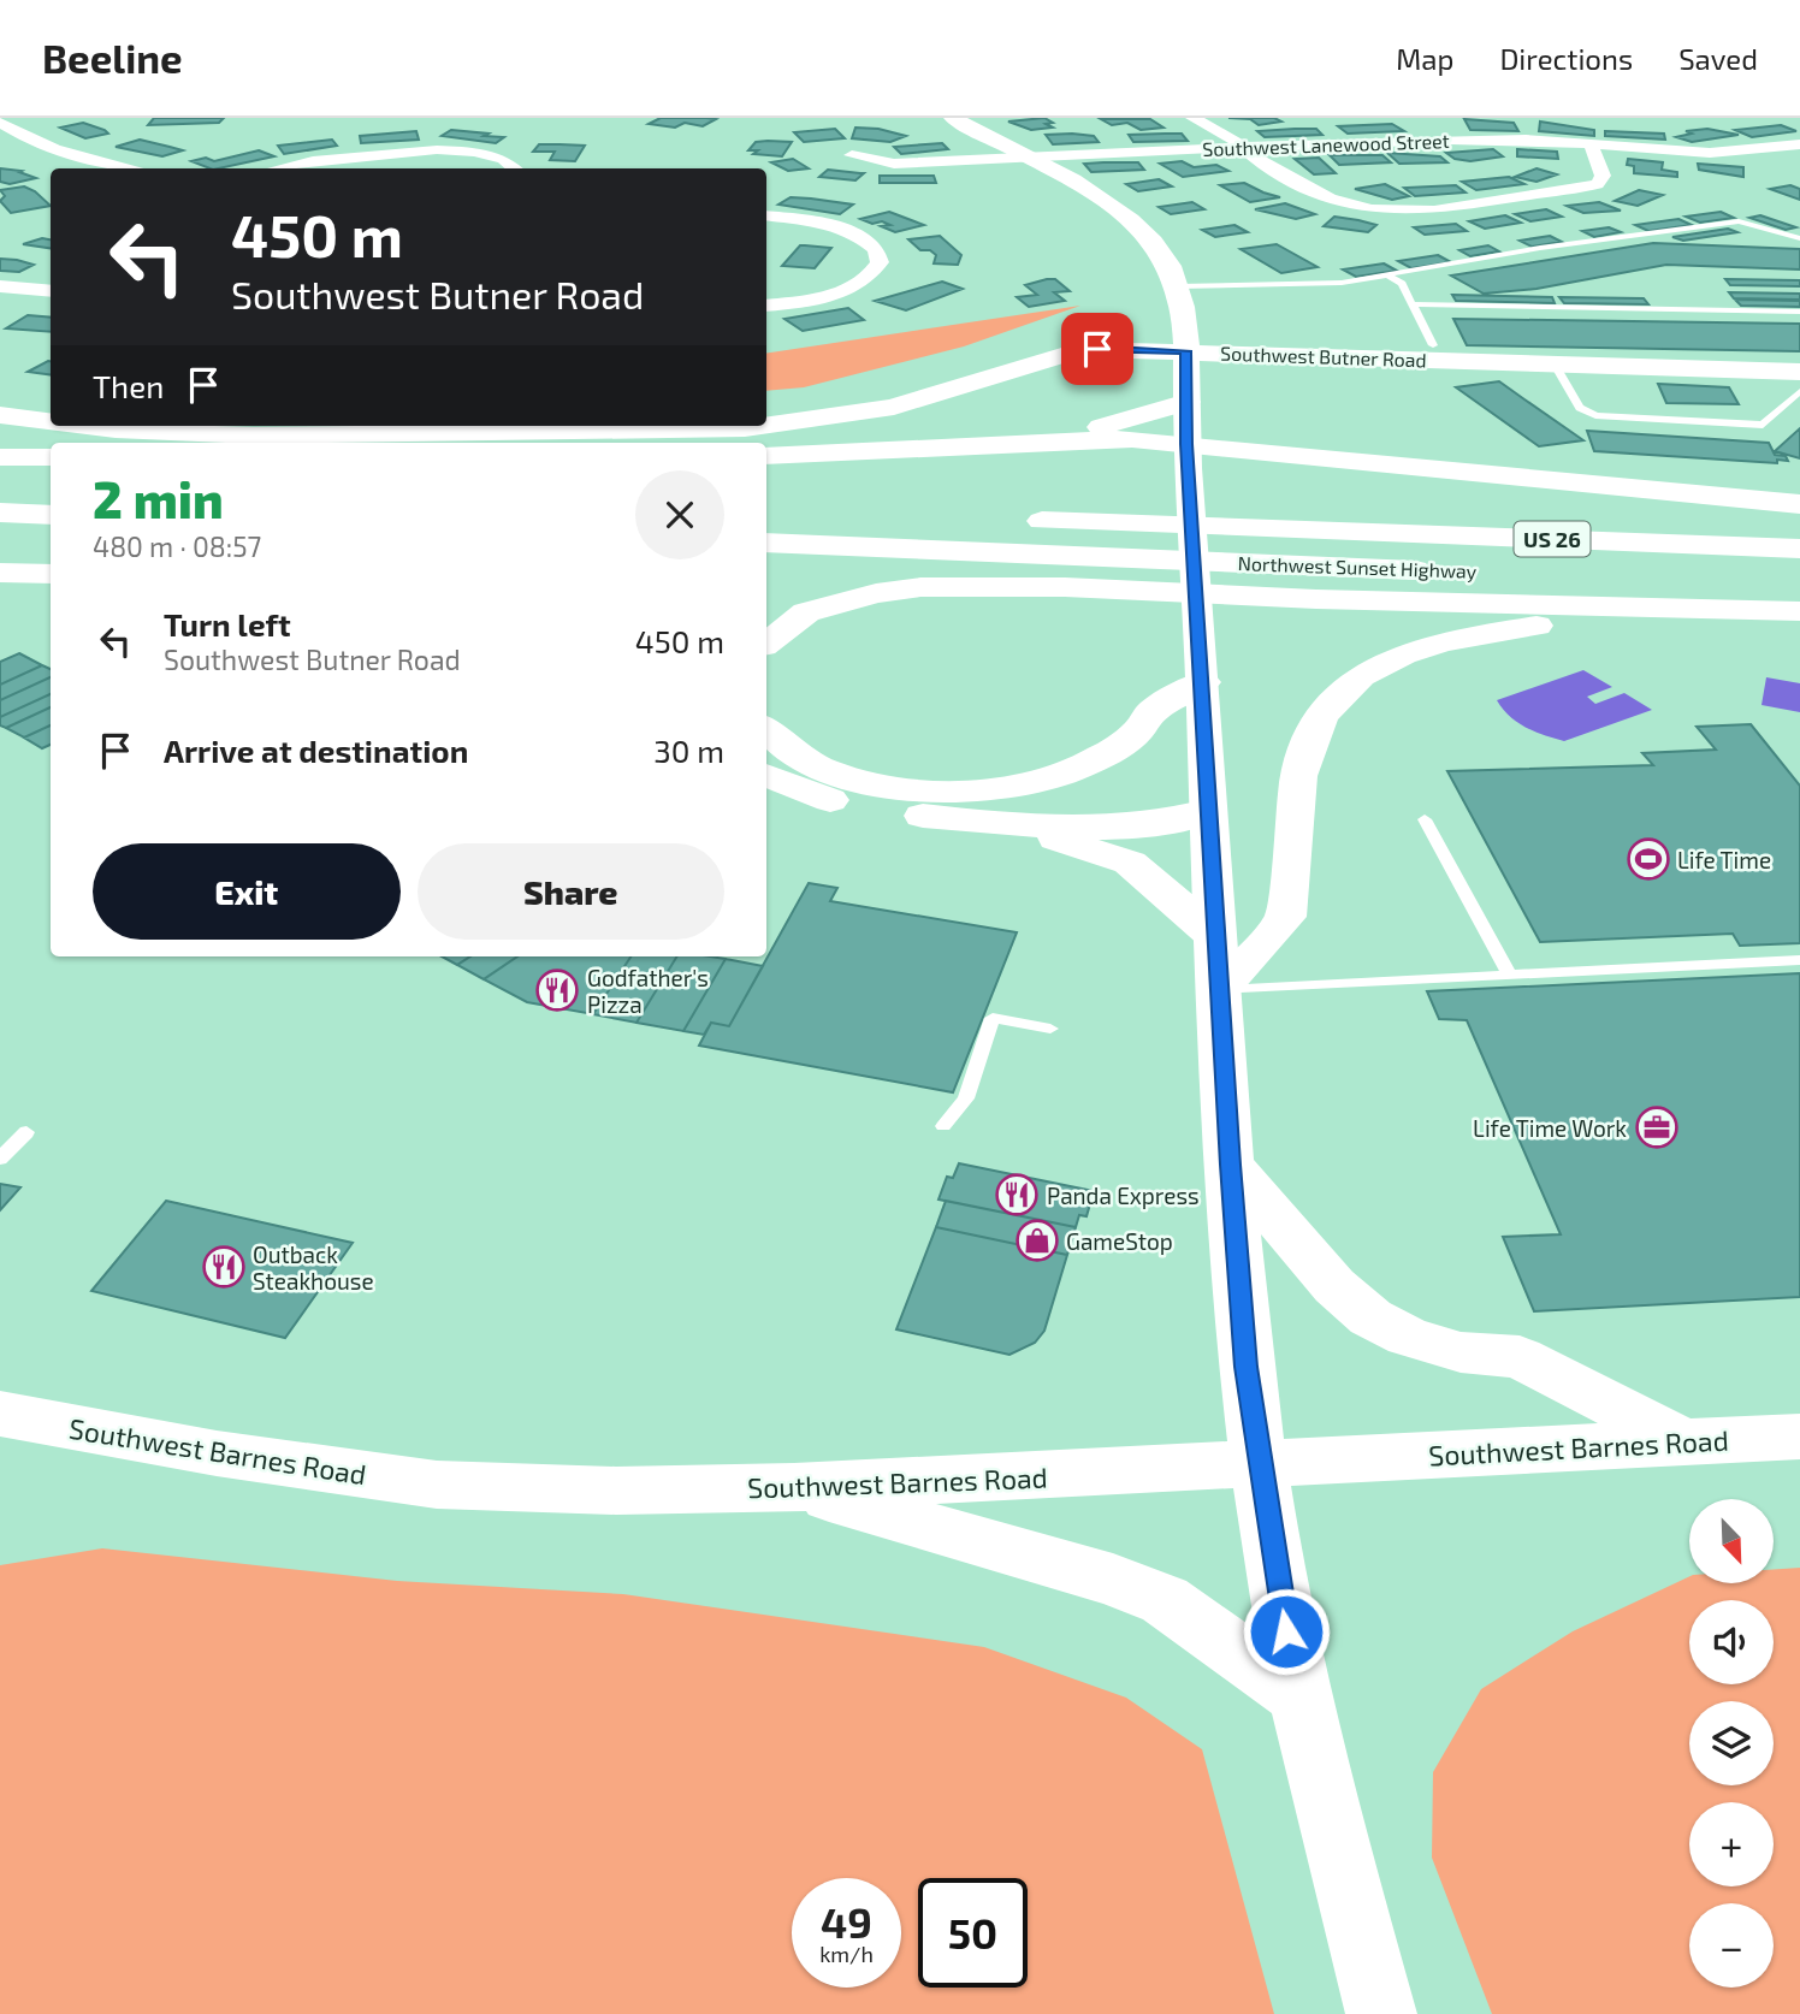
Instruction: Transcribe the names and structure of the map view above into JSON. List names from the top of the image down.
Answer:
{
  "streets": {
    "main road": [
      "Southwest Butner Road",
      "US 26",
      "Northwest Sunset Highway",
      "Southwest Barnes Road"
    ],
    "street": ["Southwest Lanewood Street"]
  },
  "places": {
    "sports": ["Life Time"],
    "restaurant": ["Godfather's Pizza", "Panda Express", "Outback Steakhouse"],
    "office": ["Life Time Work"],
    "shop": ["GameStop"]
  },
  "north": "bottom right",
  "page": {
    "header": "Beeline",
    "nav": ["Map", "Directions", "Saved"],
    "turn": ["450 m", "Southwest Butner Road"],
    "then": "Then",
    "heading": ["2 min", "480 m · 08:57"],
    "list": [
      {
        "name": "Turn left",
        "note": "Southwest Butner Road",
        "value": "450 m"
      },
      {
        "name": "Arrive at destination",
        "value": "30 m"
      }
    ],
    "buttons": ["Exit", "Share"],
    "map_buttons": ["+", "−"],
    "speed": "49 km/h",
    "limit": "50"
  }
}
